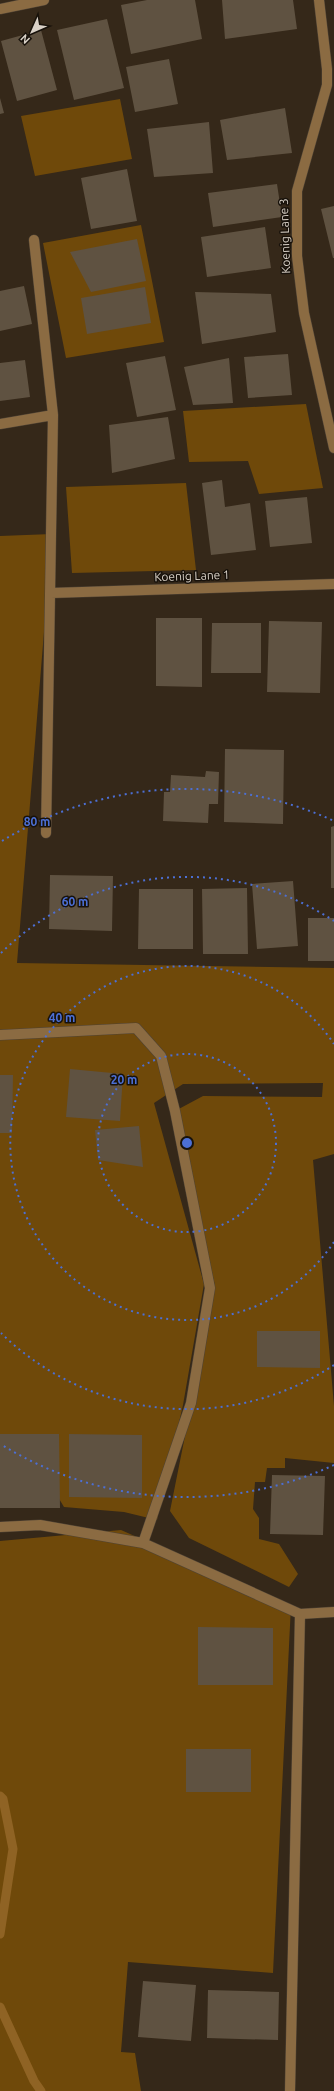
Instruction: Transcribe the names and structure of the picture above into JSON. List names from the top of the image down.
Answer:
{
  "streets": {
    "street": ["Koenig Lane 3", "Koenig Lane 1"]
  },
  "north": "bottom left",
  "rings": [
    "80 m",
    "60 m",
    "40 m",
    "20 m"
  ]
}
